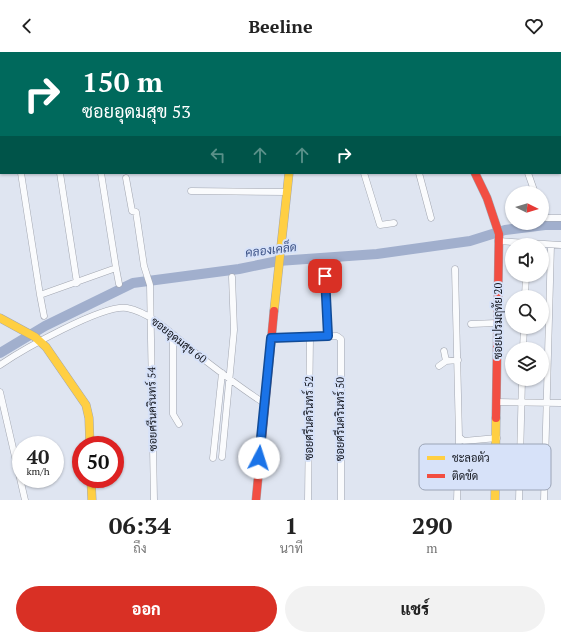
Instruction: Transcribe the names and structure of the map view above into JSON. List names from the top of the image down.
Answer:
{
  "streets": {
    "street": [
      "ซอยเปรมฤทัย 20",
      "ซอยอุดมสุข 60",
      "ซอยศรีนครินทร์ 54",
      "ซอยศรีนครินทร์ 52",
      "ซอยศรีนครินทร์ 50"
    ]
  },
  "crossings": [
    ["ซอยอุดมสุข 60", "ซอยศรีนครินทร์ 54"]
  ],
  "water": ["คลองเคล็ด"],
  "legend": ["ชะลอตัว", "ติดขัด"],
  "north": "right",
  "page": {
    "header": "Beeline",
    "turn": ["150 m", "ซอยอุดมสุข 53"],
    "speed": "40 km/h",
    "limit": "50",
    "eta": [
      "06:34",
      "ถึง",
      "1",
      "นาที",
      "290",
      "m"
    ],
    "buttons": ["ออก", "แชร์"]
  }
}
